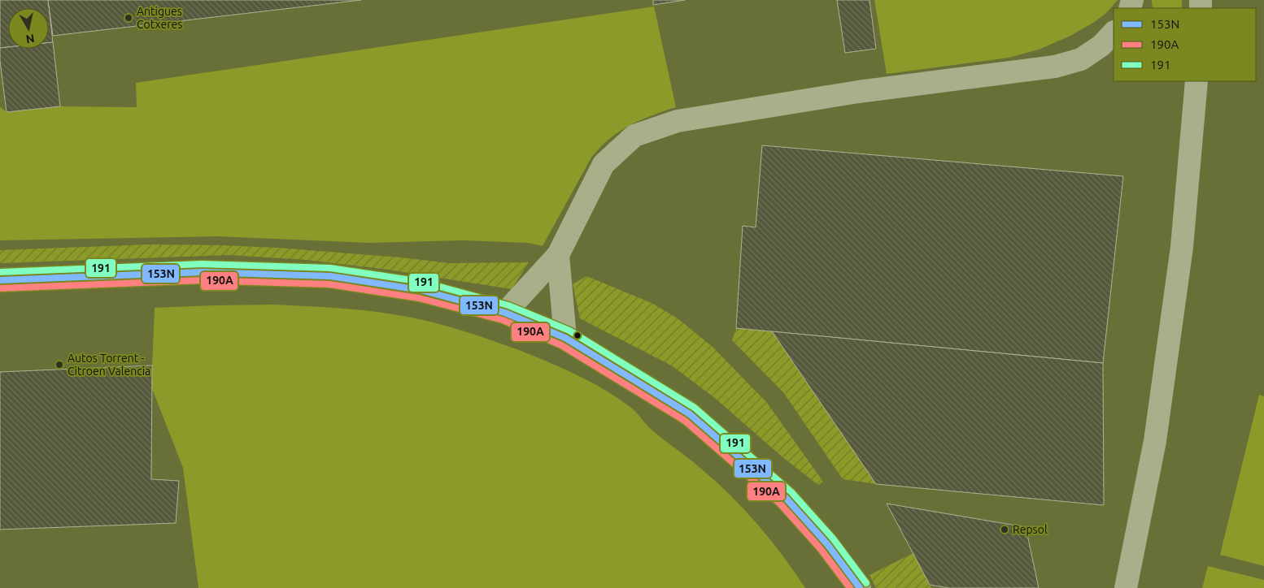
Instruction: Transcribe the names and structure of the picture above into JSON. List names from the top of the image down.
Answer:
{
  "places": ["Antigues Cotxeres", "Autos Torrent - Citroen Valencia", "Repsol"],
  "lines": ["transit line 191", "transit line 153N", "transit line 190A"],
  "legend": ["153N", "190A", "191"],
  "north": "bottom"
}
